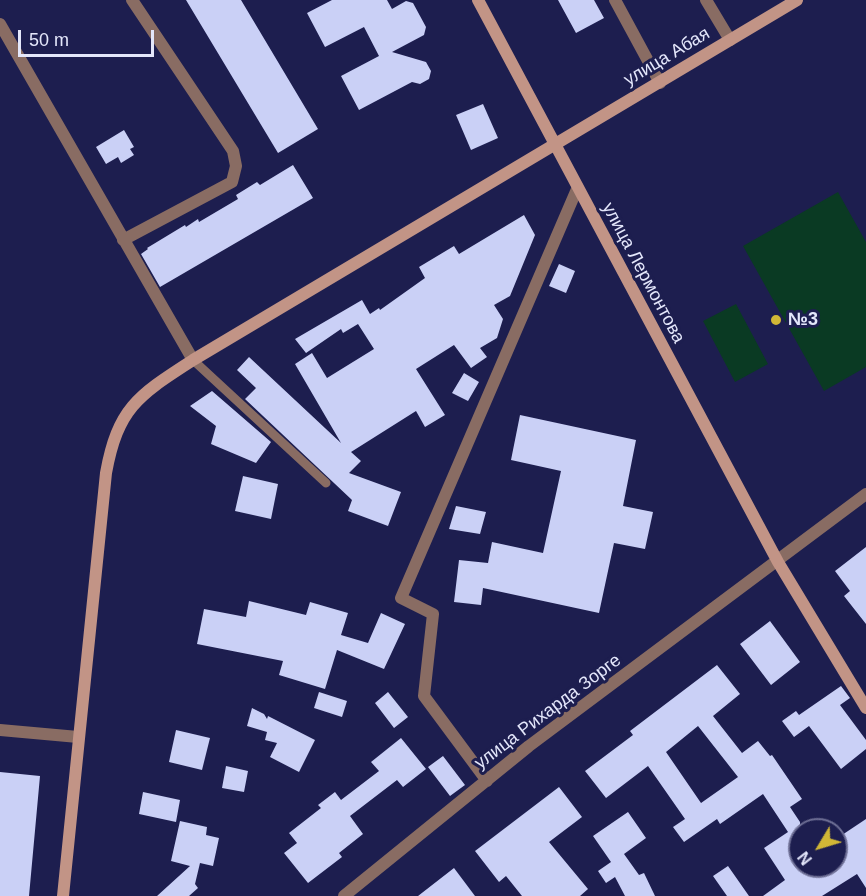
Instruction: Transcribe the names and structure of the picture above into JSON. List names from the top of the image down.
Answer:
{
  "streets": {
    "street": ["улица Абая", "улица Лермонтова", "улица Рихарда Зорге"]
  },
  "crossings": [
    ["улица Абая", "улица Лермонтова"],
    ["улица Лермонтова", "улица Рихарда Зорге"]
  ],
  "places": ["№3"],
  "scale_bar": "50 m",
  "north": "bottom left"
}
